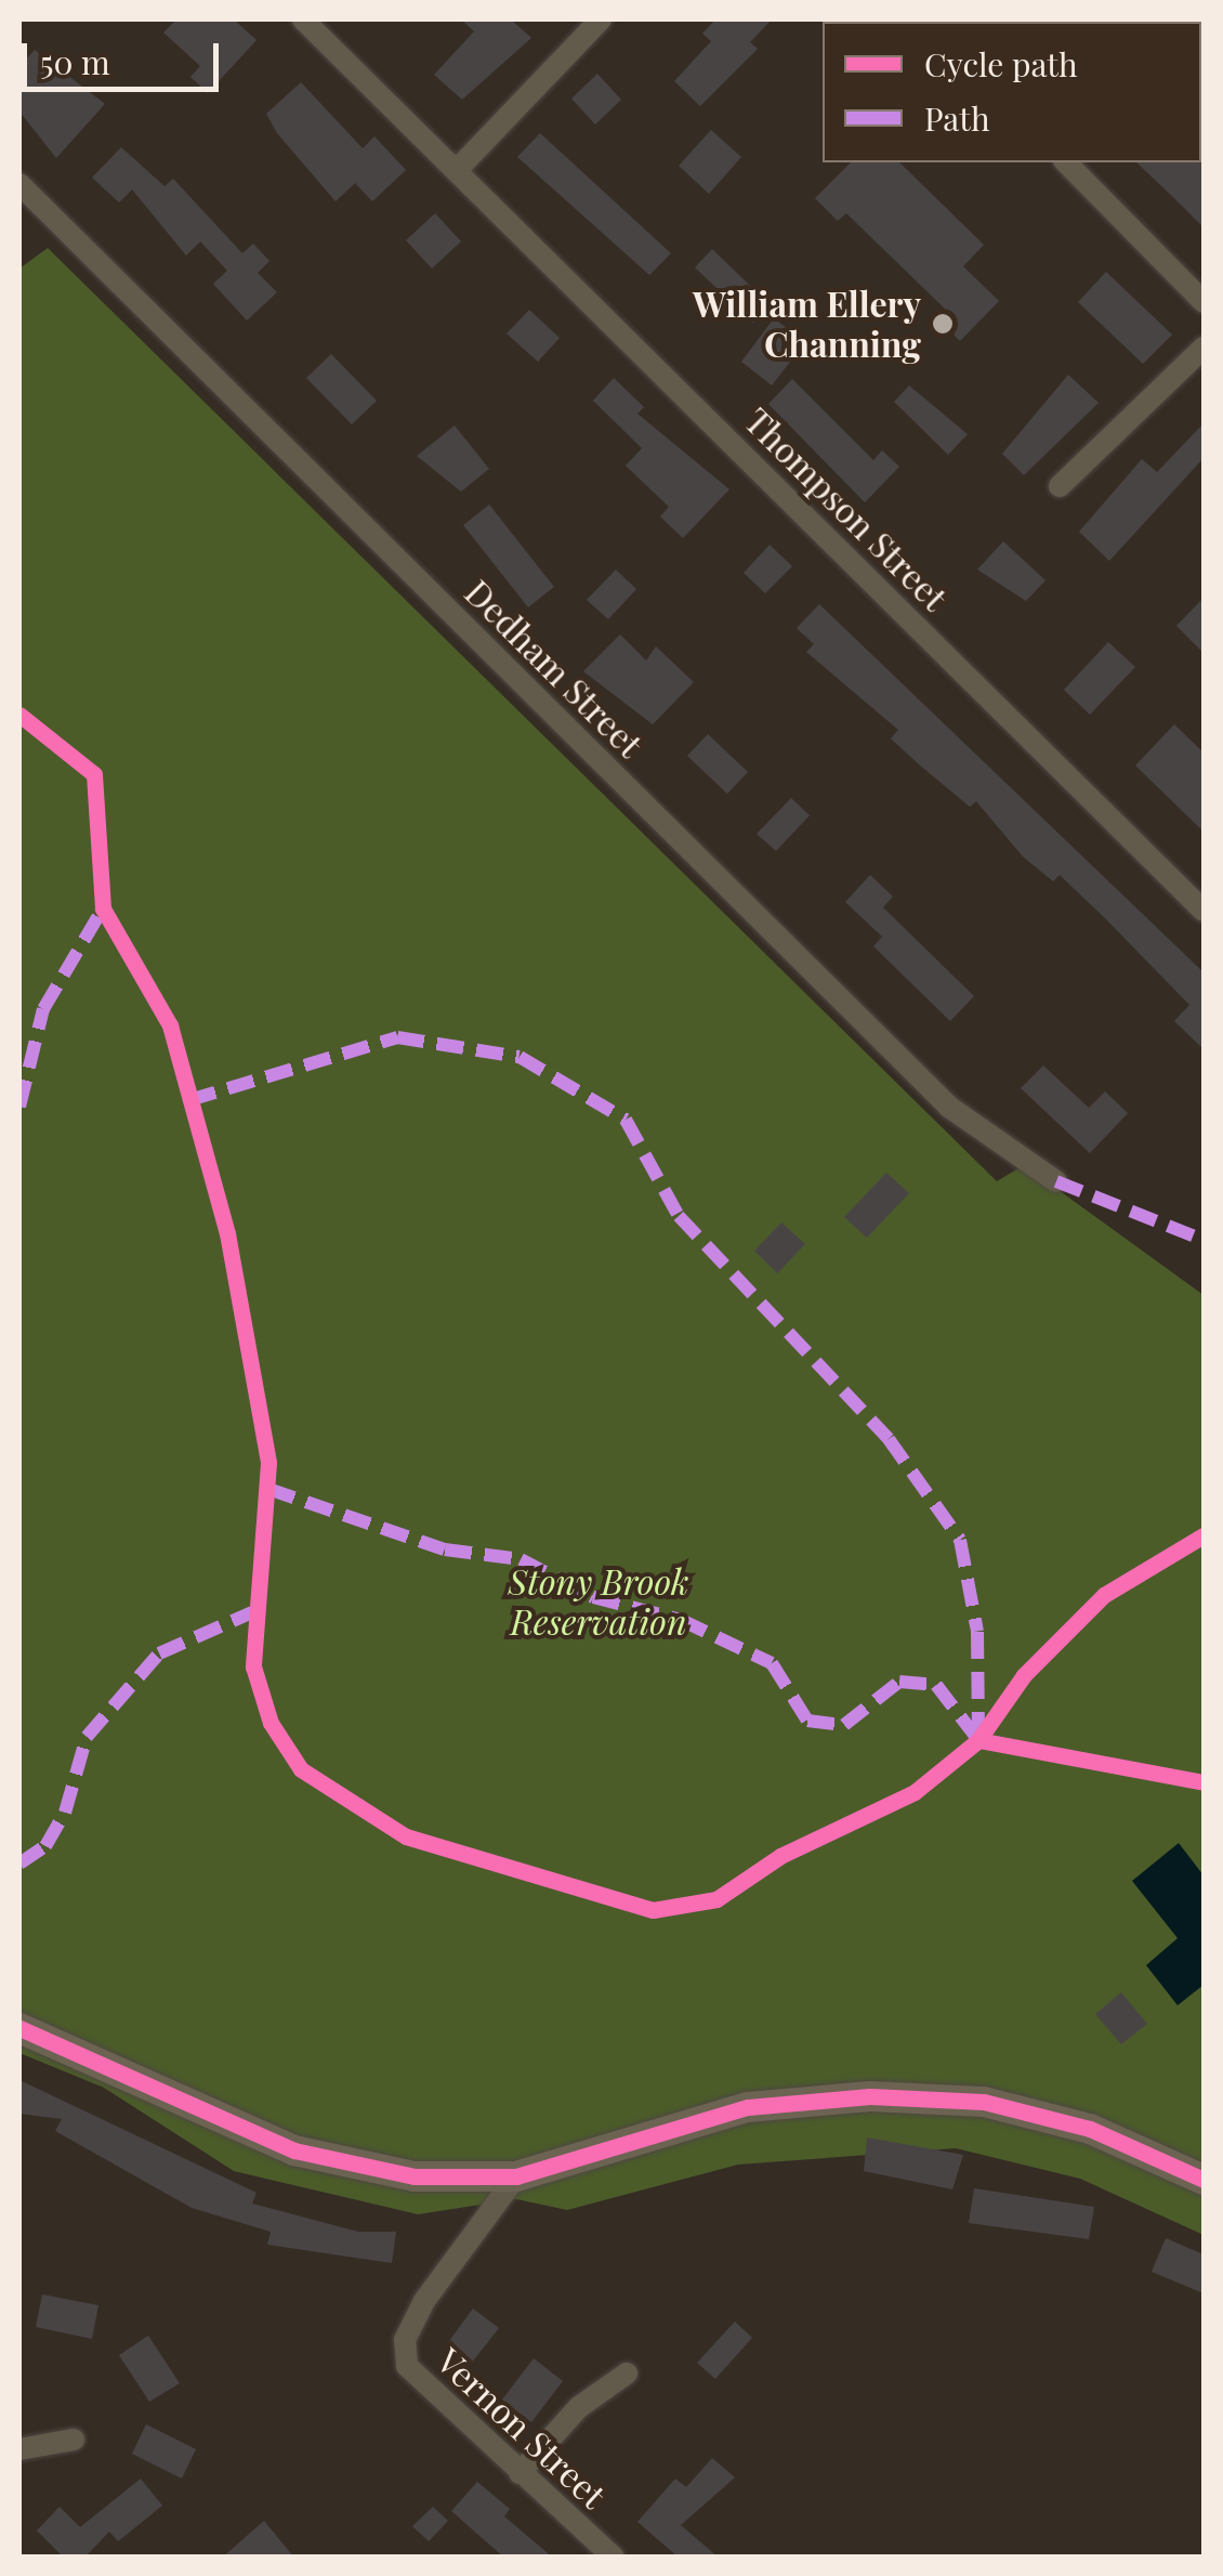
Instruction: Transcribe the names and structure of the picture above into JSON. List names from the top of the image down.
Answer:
{
  "streets": {
    "street": ["Thompson Street", "Dedham Street", "Vernon Street"]
  },
  "parks": ["Stony Brook Reservation"],
  "places": ["William Ellery Channing"],
  "legend": ["Cycle path", "Path"],
  "scale_bar": "50 m"
}
